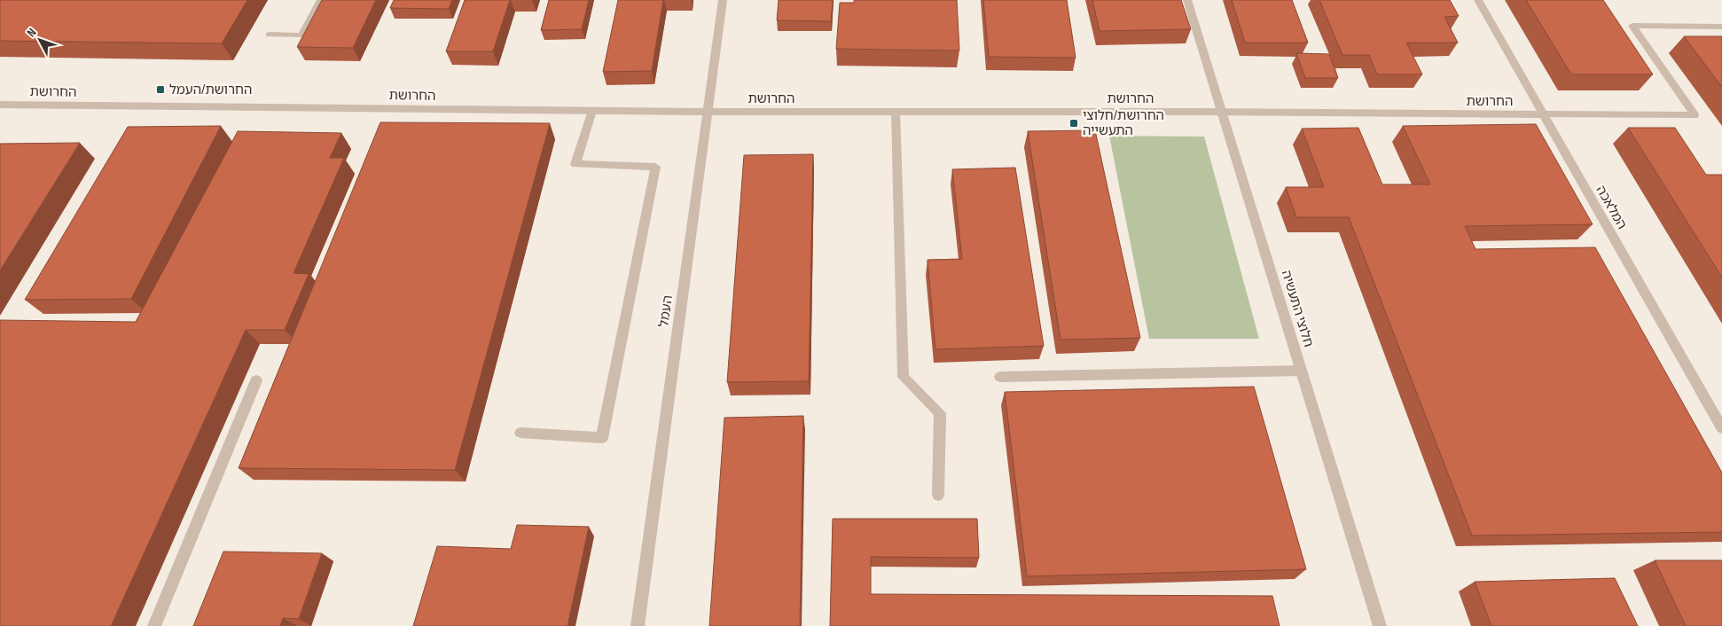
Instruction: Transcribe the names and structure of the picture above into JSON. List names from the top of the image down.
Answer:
{
  "streets": {
    "street": [
      "החרושת",
      "המלאכה",
      "חלוצי התעשיה",
      "העמל"
    ]
  },
  "crossings": [
    ["החרושת", "המלאכה"],
    ["החרושת", "חלוצי התעשיה"],
    ["החרושת", "העמל"]
  ],
  "places": {
    "transit": ["החרושת/העמל", "החרושת/חלוצי התעשייה"]
  },
  "north": "top left"
}
